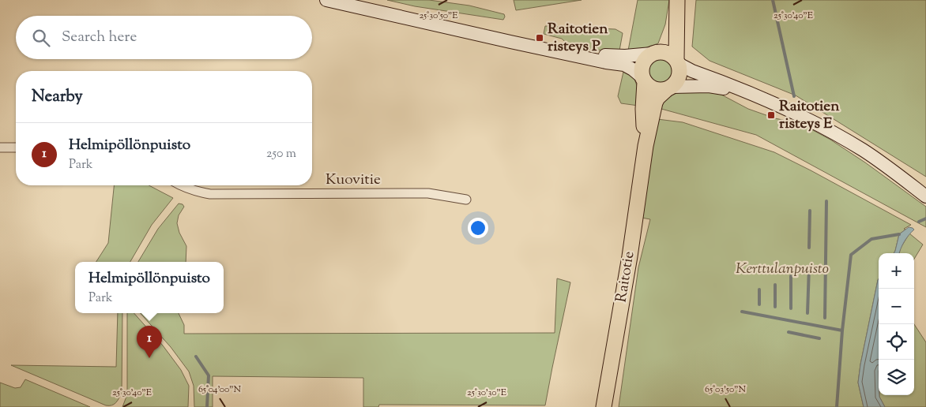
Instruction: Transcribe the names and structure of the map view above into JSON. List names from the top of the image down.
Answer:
{
  "streets": {
    "main road": ["Raitotie"],
    "street": ["Kuovitie"]
  },
  "parks": ["Kerttulanpuisto"],
  "places": {
    "transit": ["Raitotien risteys P", "Raitotien risteys E"]
  },
  "page": {
    "search": "Search here",
    "heading": "Nearby",
    "list": [
      {
        "mark": "1",
        "name": "Helmipöllönpuisto",
        "note": "Park",
        "value": "250 m"
      }
    ],
    "map_buttons": ["+", "−"],
    "popup": ["Helmipöllönpuisto", "Park"],
    "pins": "1"
  },
  "coordinates": [
    "25°30'50\"E",
    "25°30'40\"E",
    "65°04'00\"N",
    "65°03'50\"N",
    "25°30'30\"E"
  ]
}
